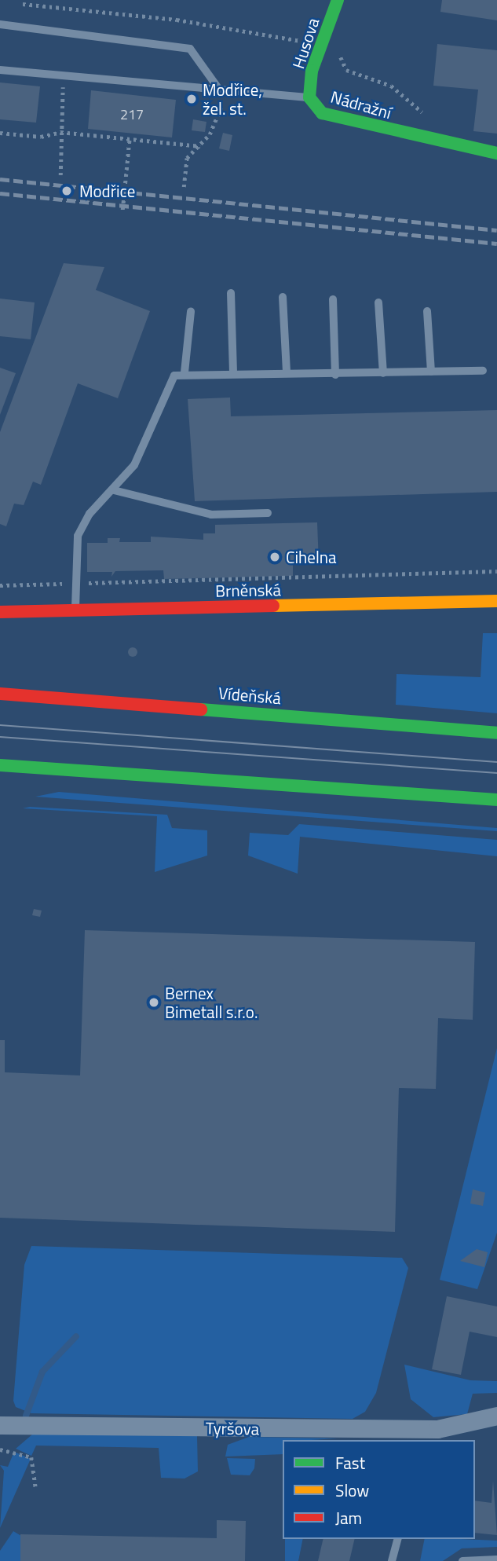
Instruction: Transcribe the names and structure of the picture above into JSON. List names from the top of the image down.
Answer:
{
  "streets": {
    "main road": [
      "Husova",
      "Nádražní",
      "Brněnská",
      "Vídeňská"
    ],
    "street": ["Tyršova"]
  },
  "crossings": [
    ["Husova", "Nádražní"]
  ],
  "places": [
    "Modřice, žel. st.",
    "Modřice",
    "Cihelna",
    "Bernex Bimetall s.r.o."
  ],
  "house_numbers": ["217"],
  "legend": ["Fast", "Slow", "Jam"]
}
